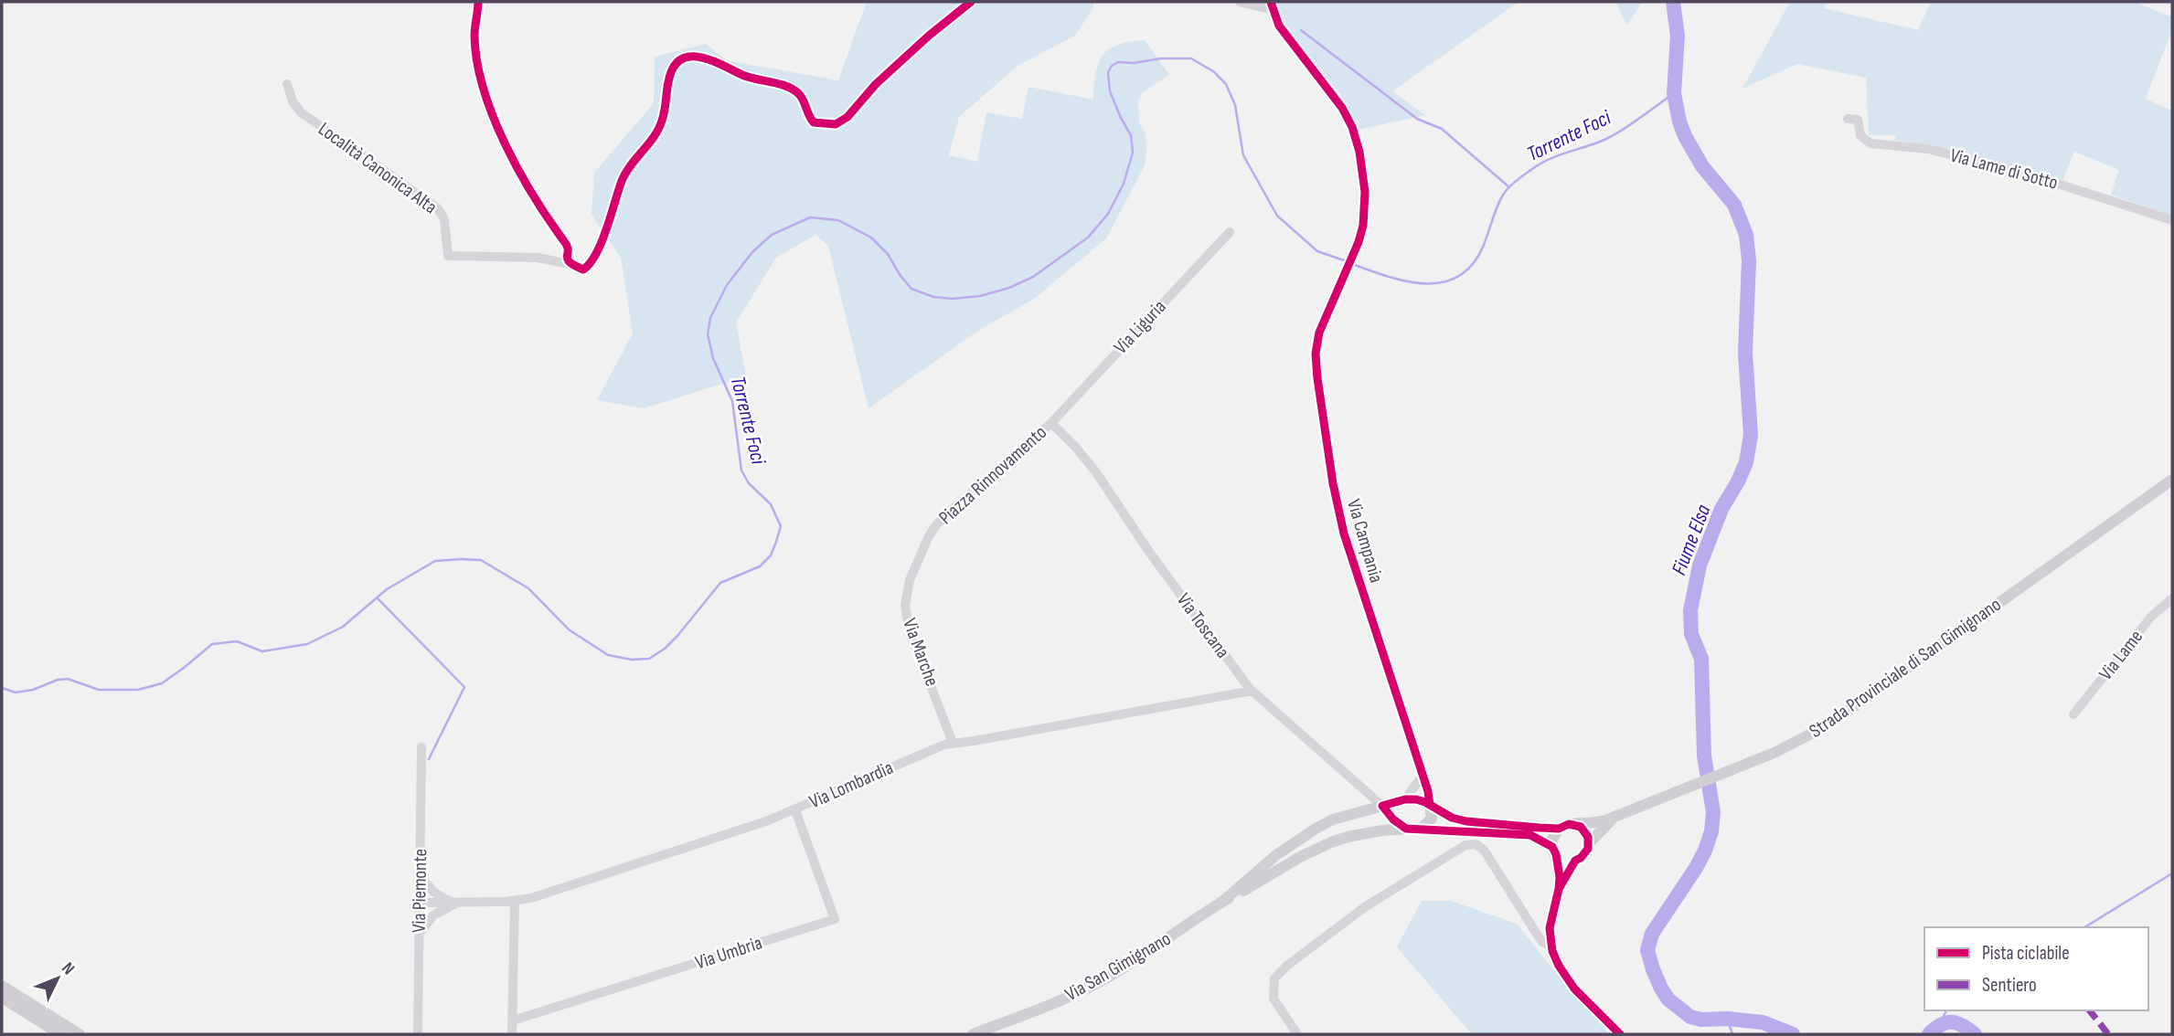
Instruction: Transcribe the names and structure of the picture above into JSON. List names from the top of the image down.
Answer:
{
  "streets": {
    "main road": ["Strada Provinciale di San Gimignano", "Via San Gimignano"],
    "street": [
      "Località Canonica Alta",
      "Via Lame di Sotto",
      "Via Liguria",
      "Piazza Rinnovamento",
      "Via Campania",
      "Via Toscana",
      "Via Marche",
      "Via Lame",
      "Via Lombardia",
      "Via Piemonte",
      "Via Umbria"
    ]
  },
  "crossings": [
    ["Via Liguria", "Piazza Rinnovamento"],
    ["Via Liguria", "Via Toscana"],
    ["Piazza Rinnovamento", "Via Toscana"],
    ["Piazza Rinnovamento", "Via Marche"],
    ["Via Campania", "Via San Gimignano"],
    ["Via Toscana", "Via Lombardia"],
    ["Via Toscana", "Via San Gimignano"],
    ["Via Marche", "Via Lombardia"],
    ["Strada Provinciale di San Gimignano", "Via San Gimignano"],
    ["Via Lombardia", "Via Piemonte"],
    ["Via Lombardia", "Via Umbria"]
  ],
  "water": ["Torrente Foci", "Fiume Elsa"],
  "legend": ["Pista ciclabile", "Sentiero"],
  "north": "top right"
}
